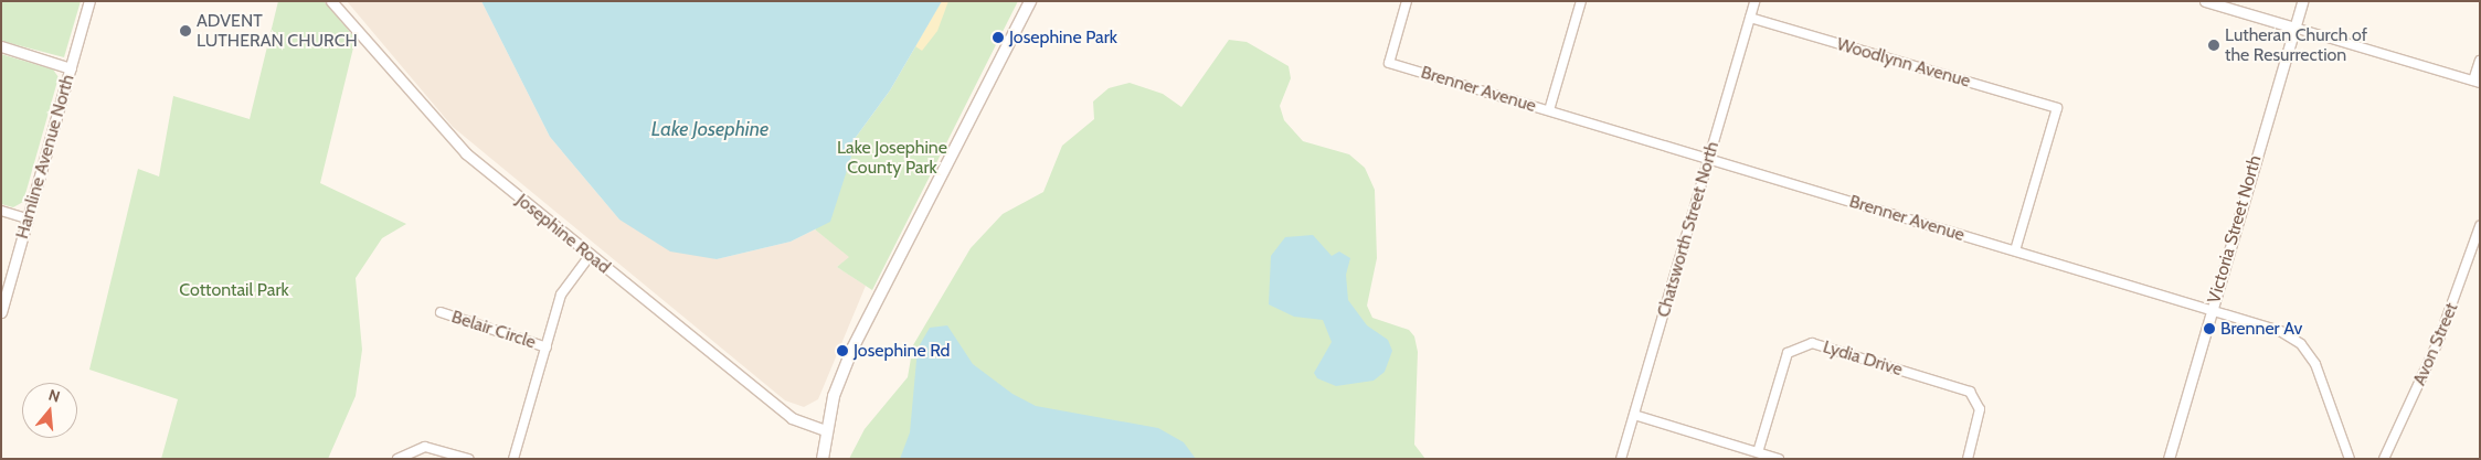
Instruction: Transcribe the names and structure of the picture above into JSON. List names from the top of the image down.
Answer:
{
  "streets": {
    "street": [
      "Woodlynn Avenue",
      "Brenner Avenue",
      "Hamline Avenue North",
      "Chatsworth Street North",
      "Victoria Street North",
      "Josephine Road",
      "Belair Circle",
      "Avon Street",
      "Lydia Drive"
    ]
  },
  "crossings": [
    ["Woodlynn Avenue", "Brenner Avenue"],
    ["Woodlynn Avenue", "Chatsworth Street North"],
    ["Brenner Avenue", "Chatsworth Street North"],
    ["Brenner Avenue", "Victoria Street North"]
  ],
  "water": ["Lake Josephine"],
  "parks": ["Lake Josephine County Park", "Cottontail Park"],
  "places": [
    "ADVENT LUTHERAN CHURCH",
    "Josephine Park",
    "Lutheran Church of the Resurrection",
    "Brenner Av",
    "Josephine Rd"
  ],
  "north": "top"
}
